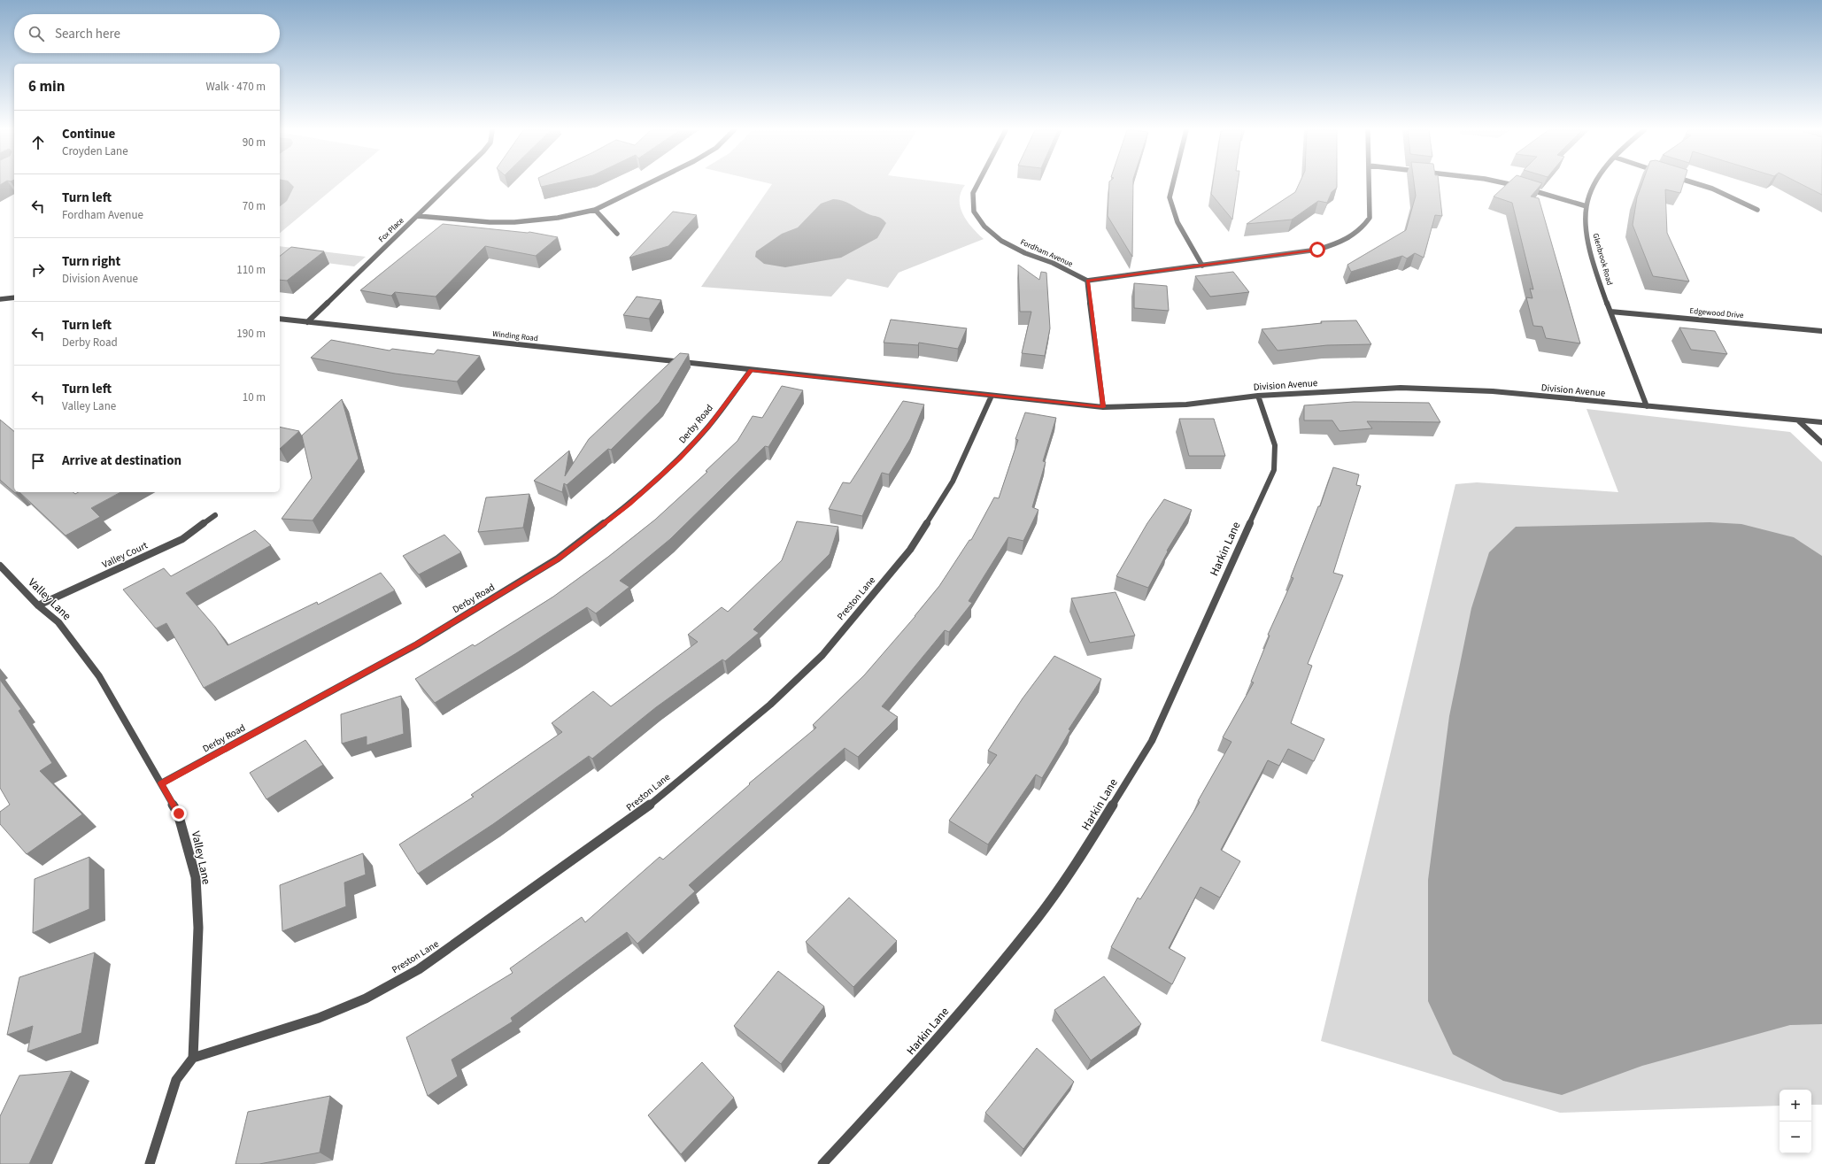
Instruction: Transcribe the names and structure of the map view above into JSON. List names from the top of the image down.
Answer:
{
  "streets": {
    "street": [
      "Fox Place",
      "Fordham Avenue",
      "Glenbrook Road",
      "Edgewood Drive",
      "Winding Road",
      "Division Avenue",
      "Derby Road",
      "Harkin Lane",
      "Valley Court",
      "Preston Lane",
      "Valley Lane"
    ]
  },
  "crossings": [
    ["Fox Place", "Winding Road"],
    ["Glenbrook Road", "Edgewood Drive"],
    ["Glenbrook Road", "Division Avenue"],
    ["Winding Road", "Division Avenue"],
    ["Winding Road", "Derby Road"],
    ["Division Avenue", "Derby Road"],
    ["Division Avenue", "Harkin Lane"],
    ["Division Avenue", "Preston Lane"],
    ["Derby Road", "Valley Lane"],
    ["Valley Court", "Valley Lane"],
    ["Preston Lane", "Valley Lane"]
  ],
  "page": {
    "search": "Search here",
    "heading": ["6 min", "Walk · 470 m"],
    "list": [
      ["Continue", "Croyden Lane", "90 m"],
      ["Turn left", "Fordham Avenue", "70 m"],
      ["Turn right", "Division Avenue", "110 m"],
      ["Turn left", "Derby Road", "190 m"],
      ["Turn left", "Valley Lane", "10 m"],
      "Arrive at destination"
    ],
    "map_buttons": ["+", "−"]
  }
}
